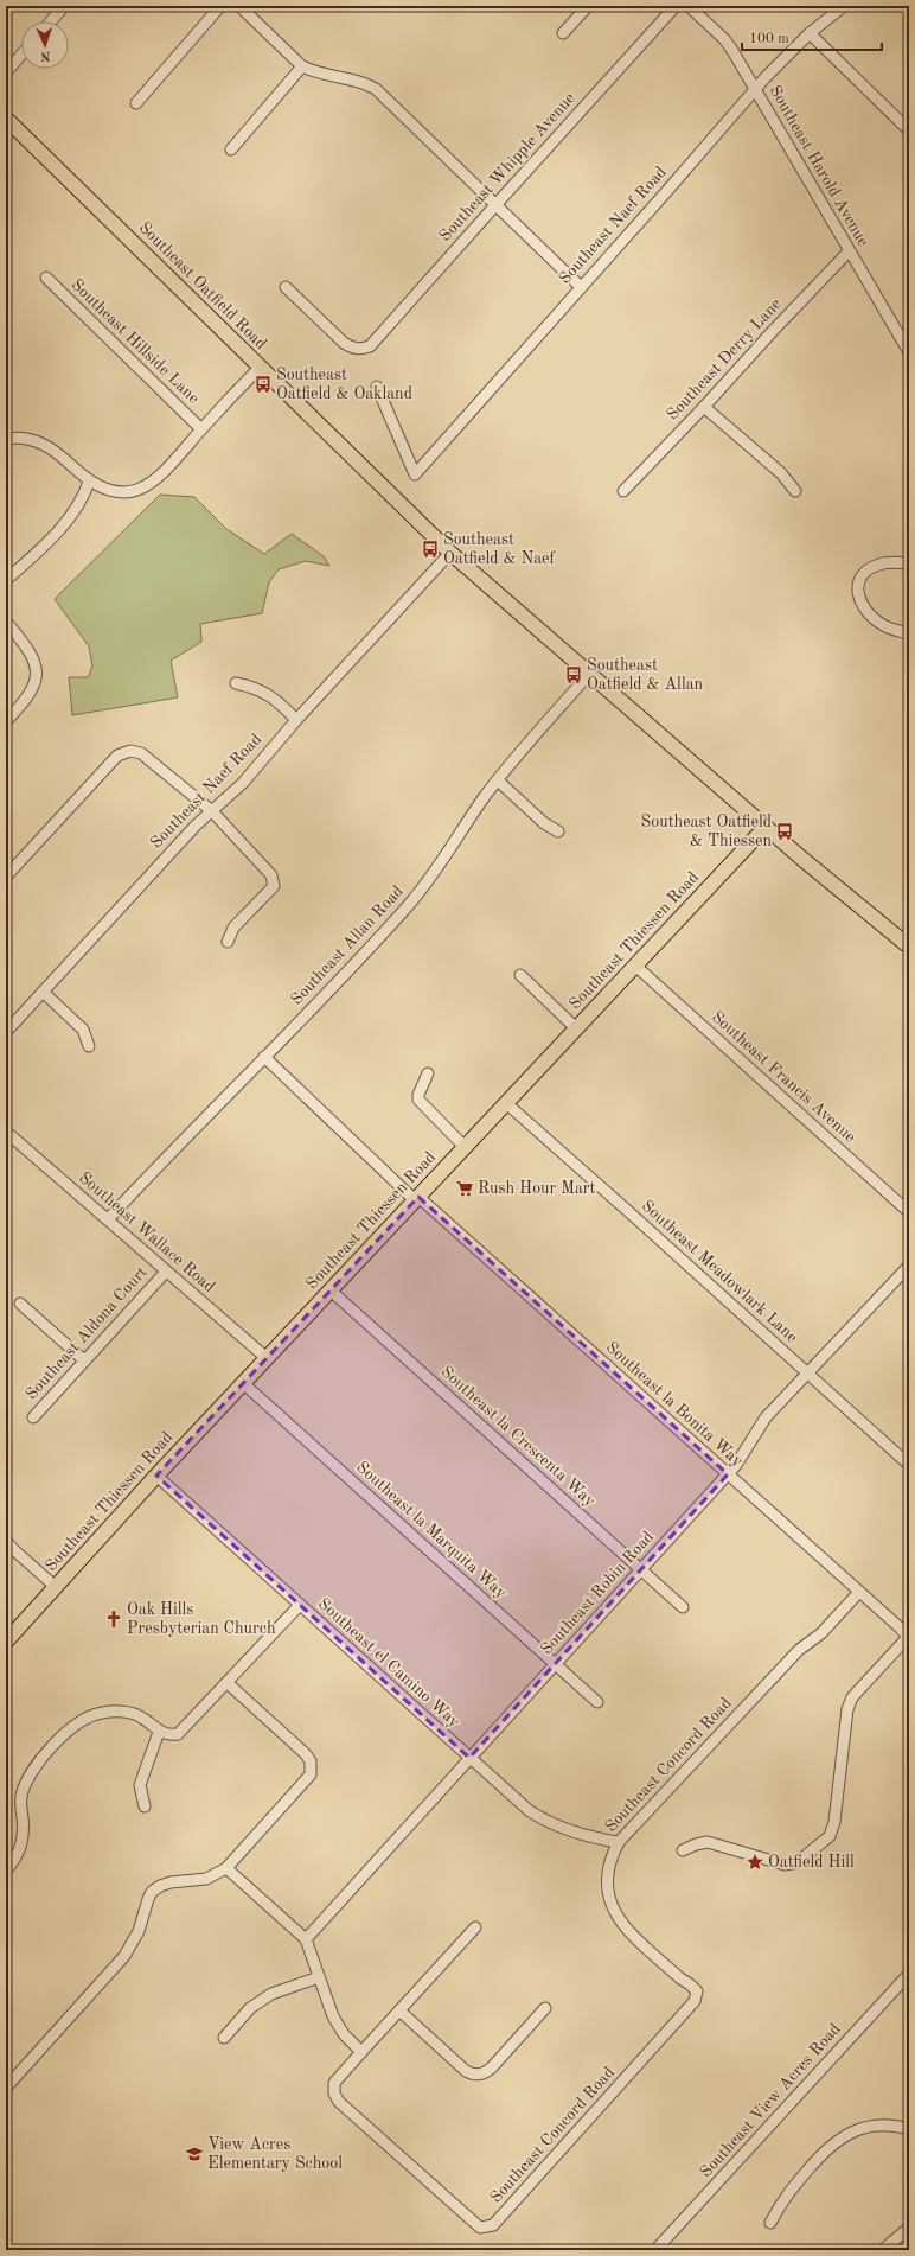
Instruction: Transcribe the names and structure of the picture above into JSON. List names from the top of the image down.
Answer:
{
  "streets": {
    "main road": ["Southeast Oatfield Road", "Southeast Thiessen Road"],
    "street": [
      "Southeast Harold Avenue",
      "Southeast Whipple Avenue",
      "Southeast Naef Road",
      "Southeast Hillside Lane",
      "Southeast Derry Lane",
      "Southeast Allan Road",
      "Southeast Francis Avenue",
      "Southeast Wallace Road",
      "Southeast Meadowlark Lane",
      "Southeast Aldona Court",
      "Southeast la Bonita Way",
      "Southeast la Crescenta Way",
      "Southeast la Marquita Way",
      "Southeast Robin Road",
      "Southeast el Camino Way",
      "Southeast Concord Road",
      "Southeast View Acres Road"
    ]
  },
  "crossings": [
    ["Southeast Harold Avenue", "Southeast Naef Road"],
    ["Southeast Harold Avenue", "Southeast Derry Lane"],
    ["Southeast Naef Road", "Southeast Oatfield Road"],
    ["Southeast Oatfield Road", "Southeast Thiessen Road"],
    ["Southeast Oatfield Road", "Southeast Allan Road"],
    ["Southeast Thiessen Road", "Southeast Francis Avenue"],
    ["Southeast Thiessen Road", "Southeast Wallace Road"],
    ["Southeast Thiessen Road", "Southeast Meadowlark Lane"],
    ["Southeast Thiessen Road", "Southeast la Bonita Way"],
    ["Southeast Thiessen Road", "Southeast la Crescenta Way"],
    ["Southeast Thiessen Road", "Southeast la Marquita Way"],
    ["Southeast Thiessen Road", "Southeast el Camino Way"],
    ["Southeast Allan Road", "Southeast Wallace Road"],
    ["Southeast Allan Road", "Southeast la Bonita Way"],
    ["Southeast Wallace Road", "Southeast Aldona Court"],
    ["Southeast Meadowlark Lane", "Southeast Robin Road"],
    ["Southeast la Bonita Way", "Southeast Robin Road"],
    ["Southeast la Bonita Way", "Southeast Concord Road"],
    ["Southeast la Crescenta Way", "Southeast Robin Road"],
    ["Southeast la Marquita Way", "Southeast Robin Road"],
    ["Southeast Robin Road", "Southeast el Camino Way"],
    ["Southeast el Camino Way", "Southeast Concord Road"]
  ],
  "places": {
    "bus stop": [
      "Southeast Oatfield & Oakland",
      "Southeast Oatfield & Naef",
      "Southeast Oatfield & Allan",
      "Southeast Oatfield & Thiessen"
    ],
    "supermarket": ["Rush Hour Mart"],
    "church": ["Oak Hills Presbyterian Church"],
    "place": ["Oatfield Hill"],
    "school or university": ["View Acres Elementary School"]
  },
  "scale_bar": "100 m",
  "north": "bottom"
}
